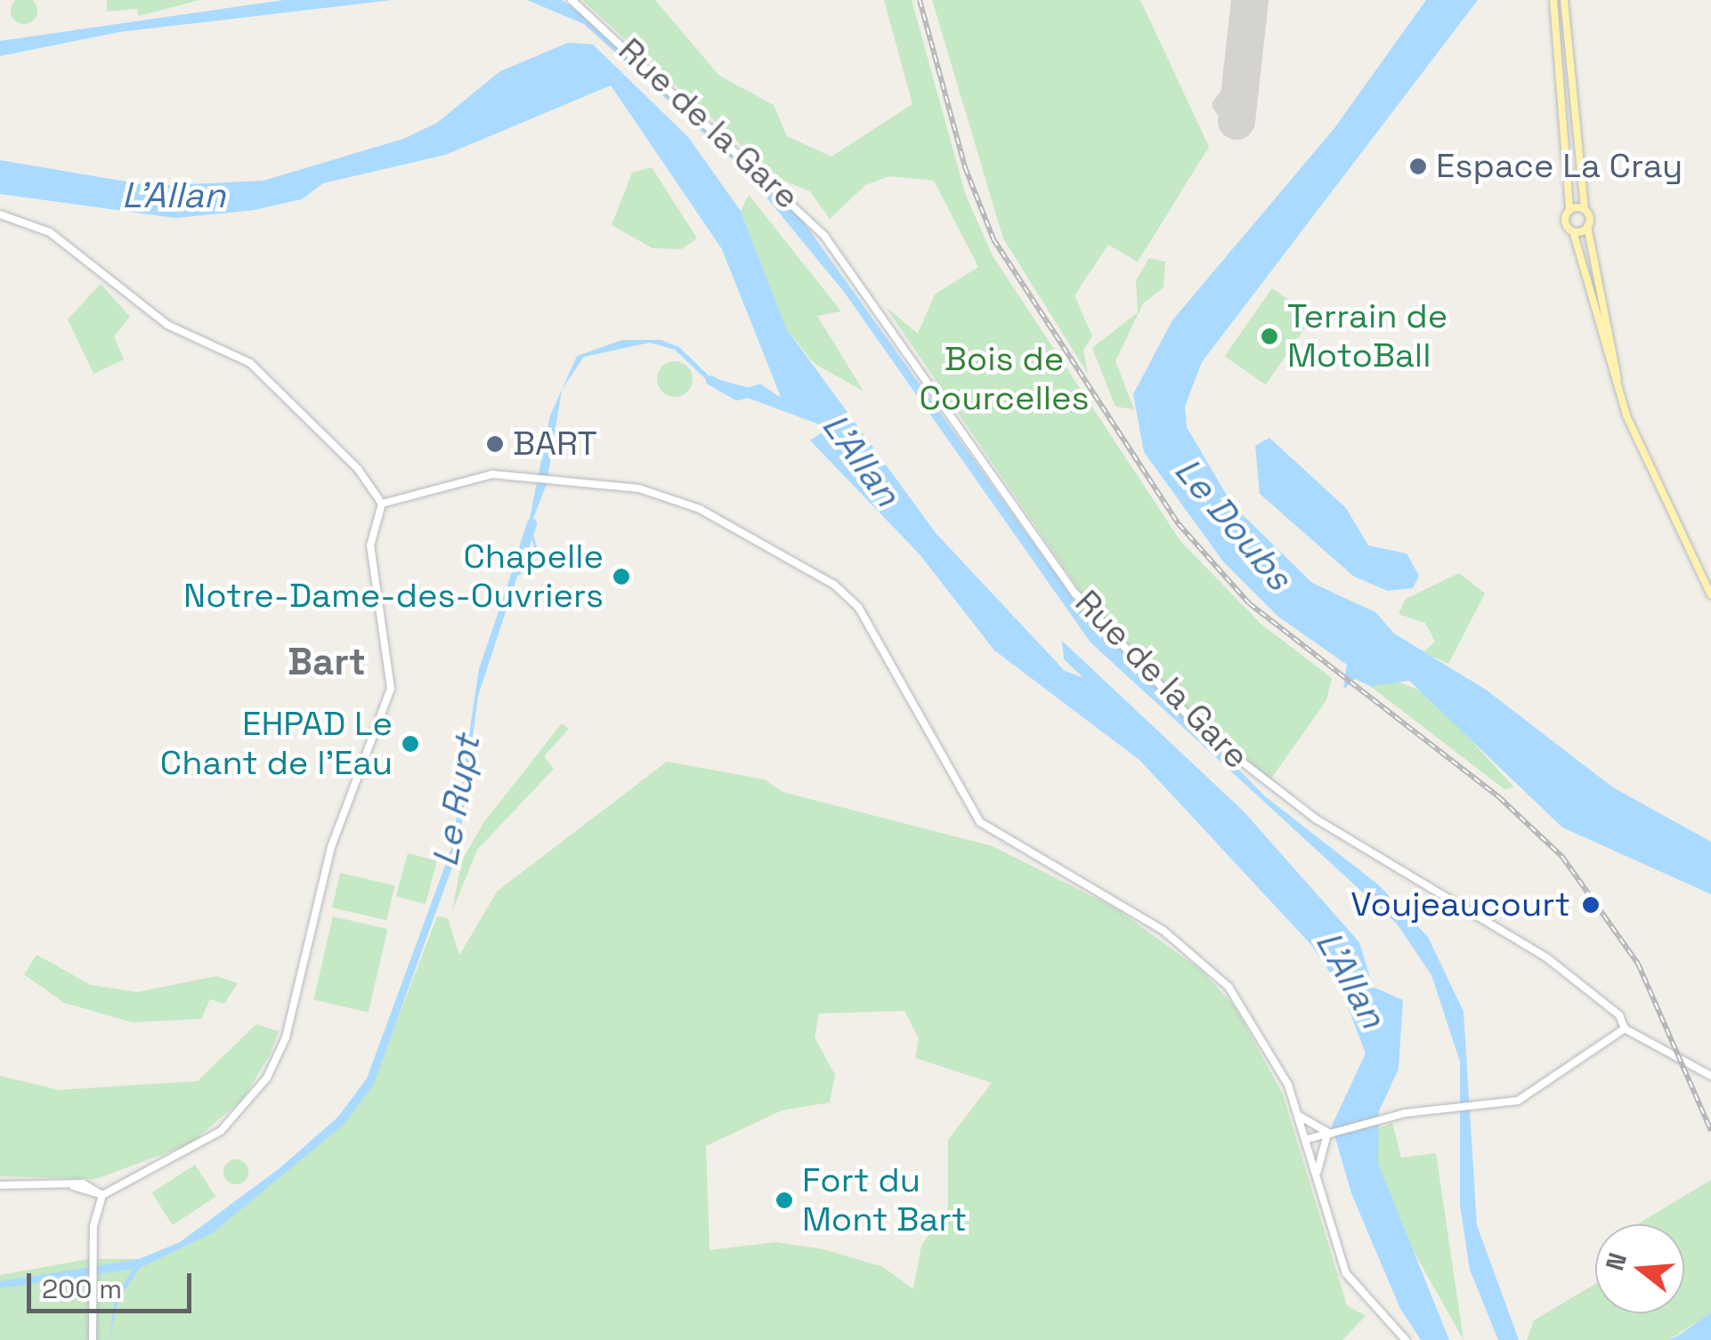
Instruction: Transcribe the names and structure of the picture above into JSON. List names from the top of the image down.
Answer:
{
  "streets": {
    "main road": ["Rue de la Gare"]
  },
  "districts": ["Bart"],
  "water": ["L'Allan", "Le Doubs", "Le Rupt"],
  "parks": ["Bois de Courcelles"],
  "places": [
    "Espace La Cray",
    "Terrain de MotoBall",
    "BART",
    "Chapelle Notre-Dame-des-Ouvriers",
    "EHPAD Le Chant de l'Eau",
    "Voujeaucourt",
    "Fort du Mont Bart"
  ],
  "scale_bar": "200 m",
  "north": "left"
}
